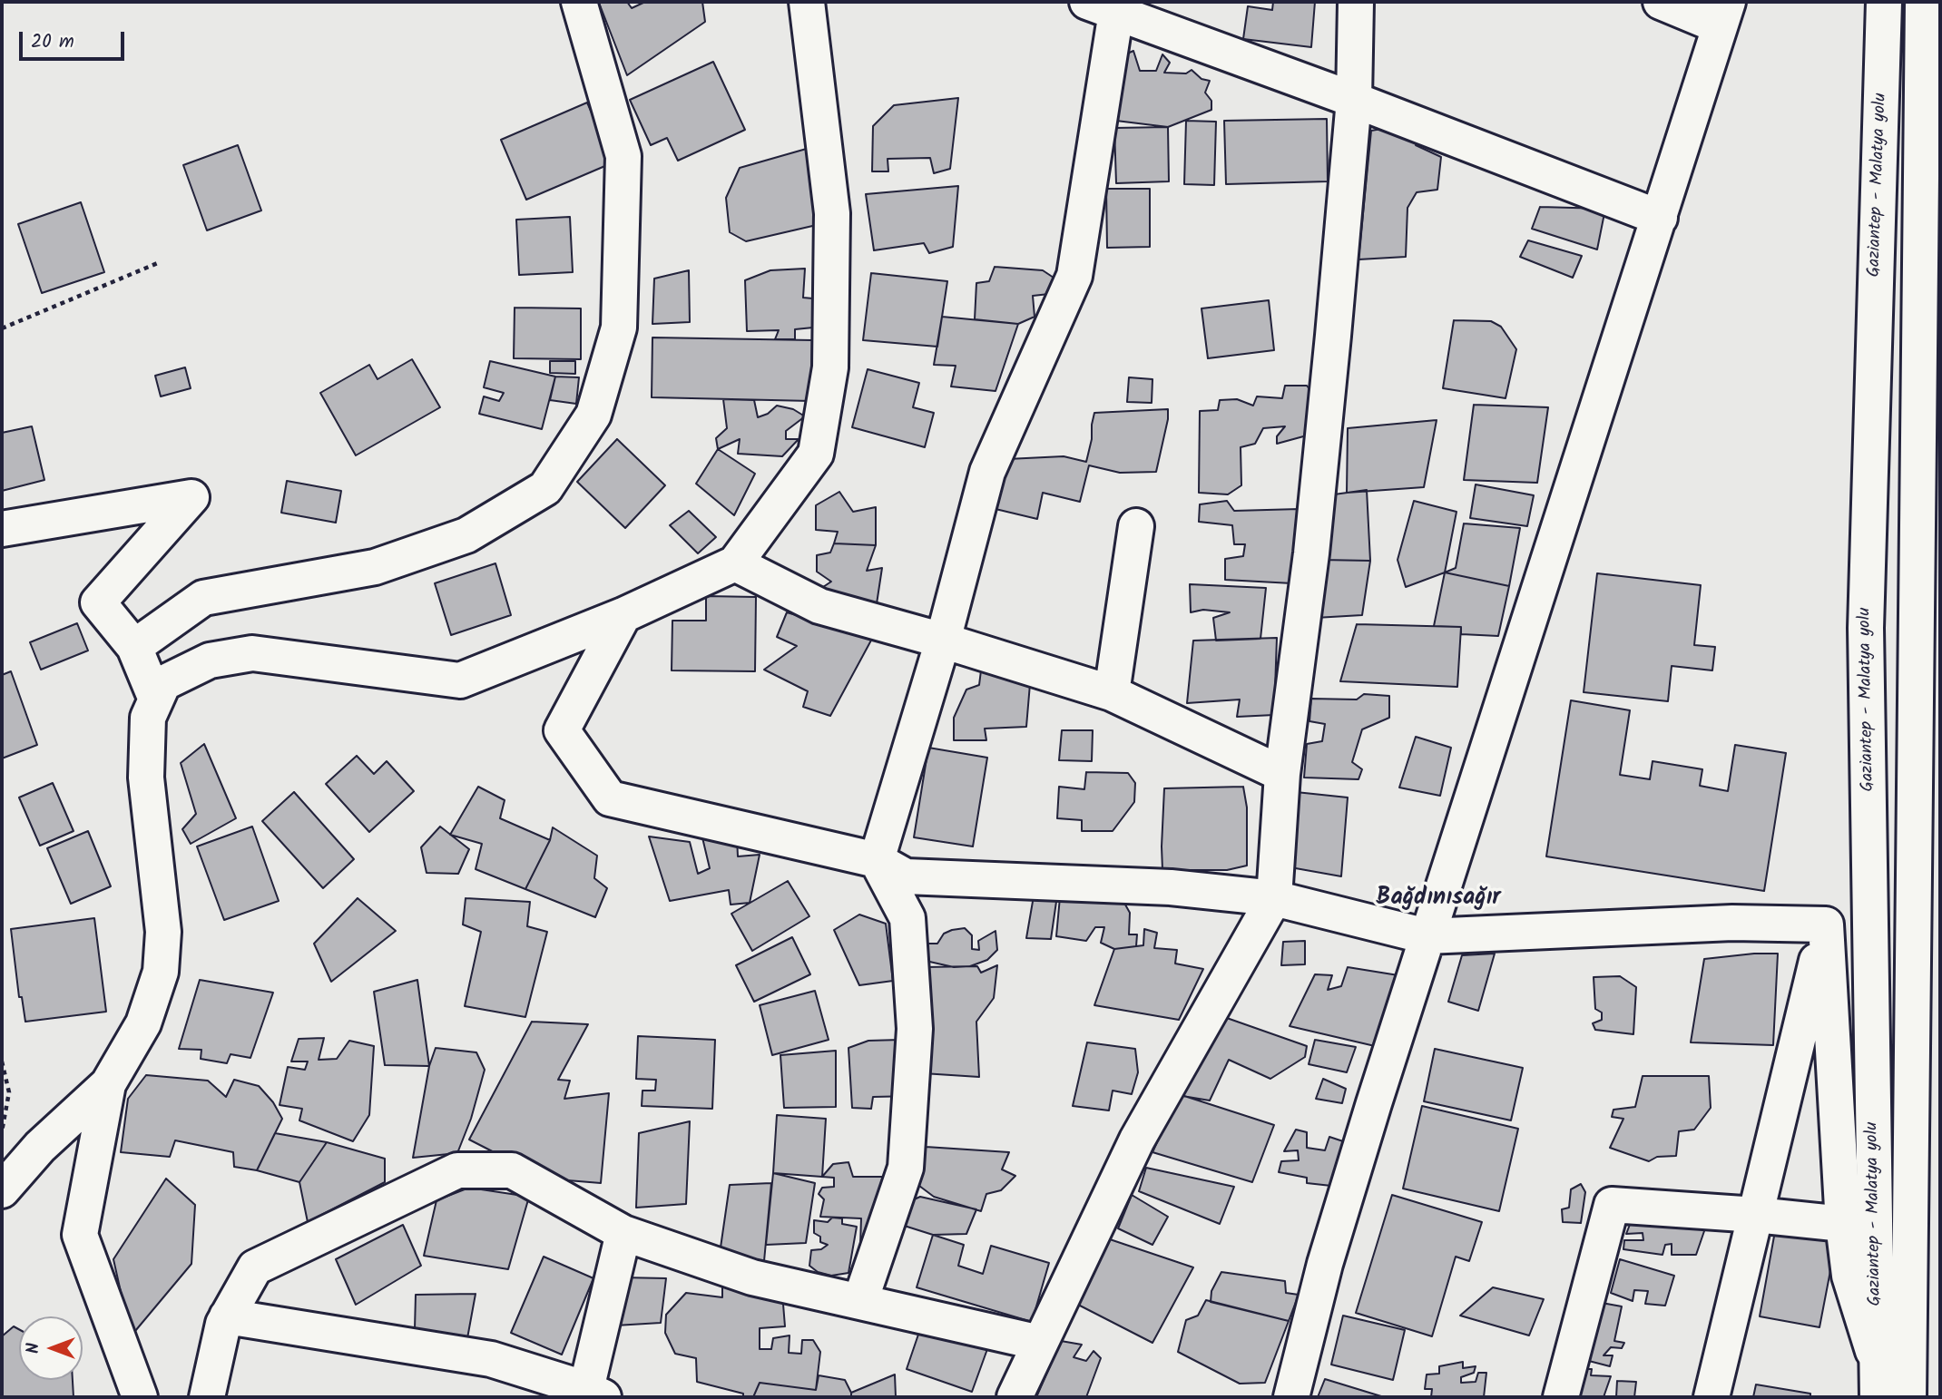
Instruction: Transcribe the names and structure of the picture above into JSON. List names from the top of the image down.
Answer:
{
  "streets": {
    "main road": ["Gaziantep - Malatya yolu"]
  },
  "districts": ["Bağdınısağır"],
  "scale_bar": "20 m",
  "north": "left"
}
